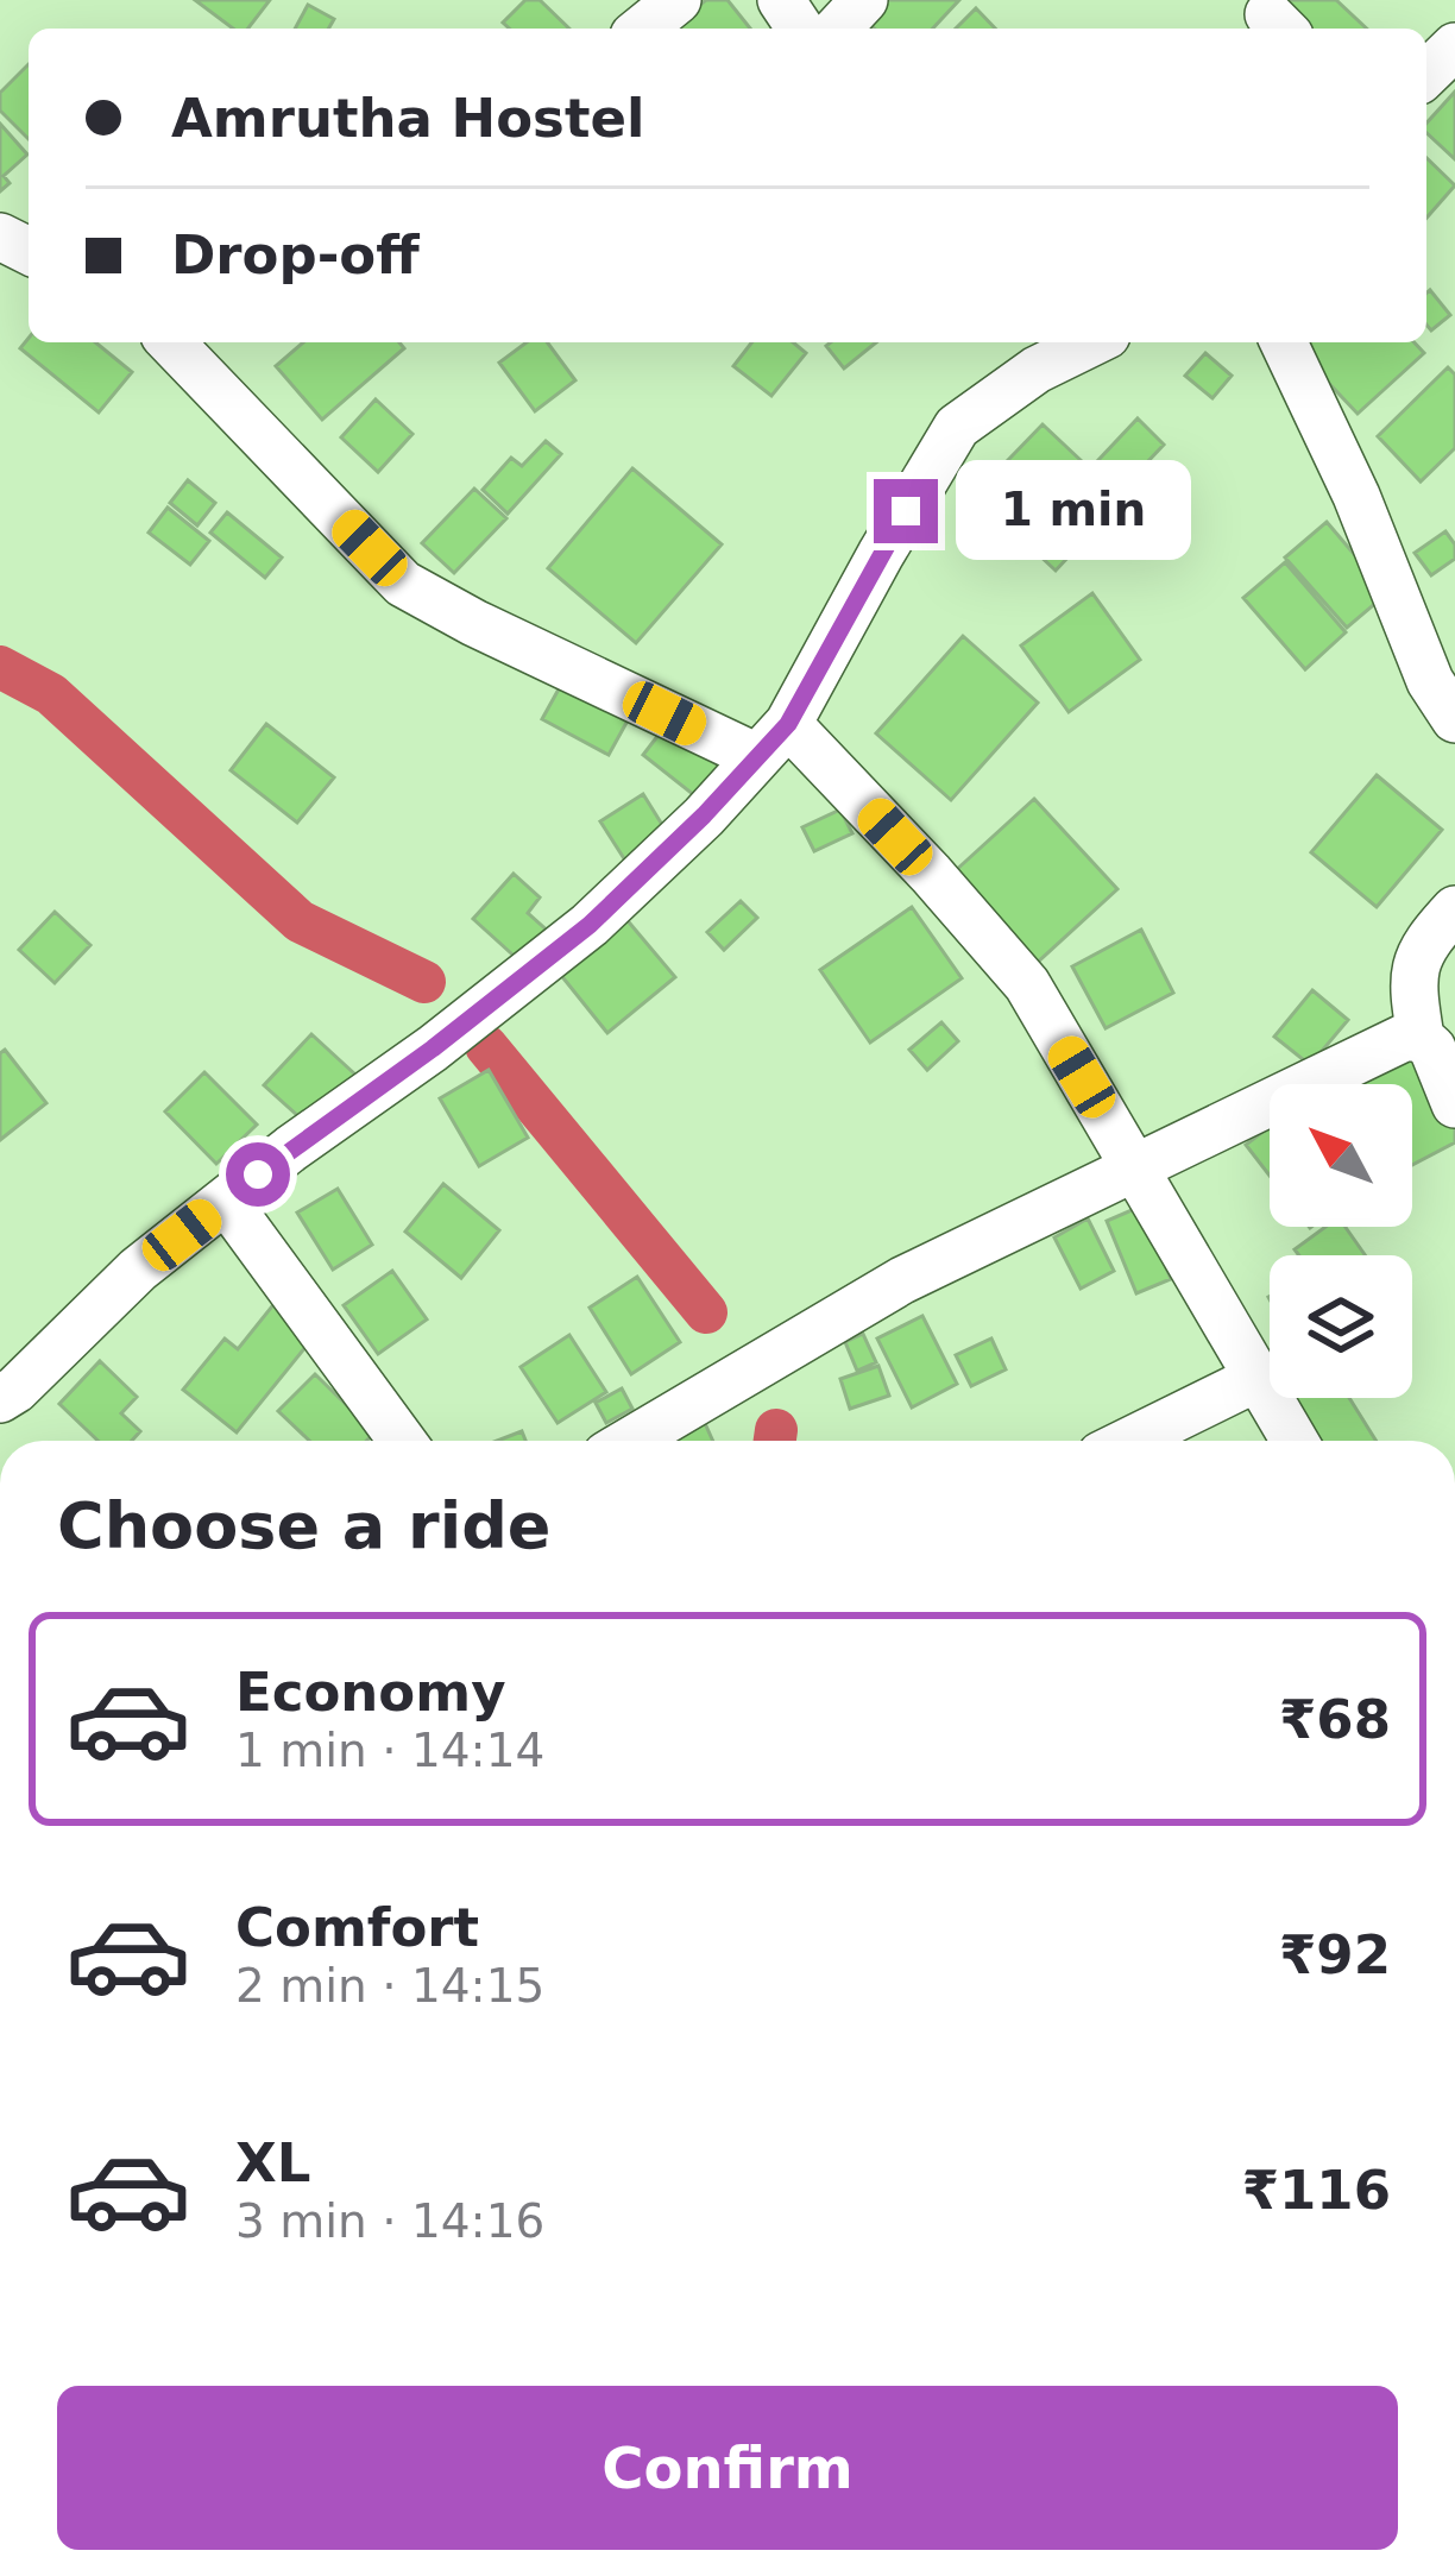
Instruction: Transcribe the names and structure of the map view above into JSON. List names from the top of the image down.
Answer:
{
  "north": "top left",
  "page": {
    "banner": ["Amrutha Hostel", "Drop-off"],
    "bubble": "1 min",
    "heading": "Choose a ride",
    "list": [
      {
        "name": "Economy",
        "note": "1 min · 14:14",
        "value": "₹68"
      },
      {
        "name": "Comfort",
        "note": "2 min · 14:15",
        "value": "₹92"
      },
      {
        "name": "XL",
        "note": "3 min · 14:16",
        "value": "₹116"
      }
    ],
    "buttons": "Confirm"
  }
}
